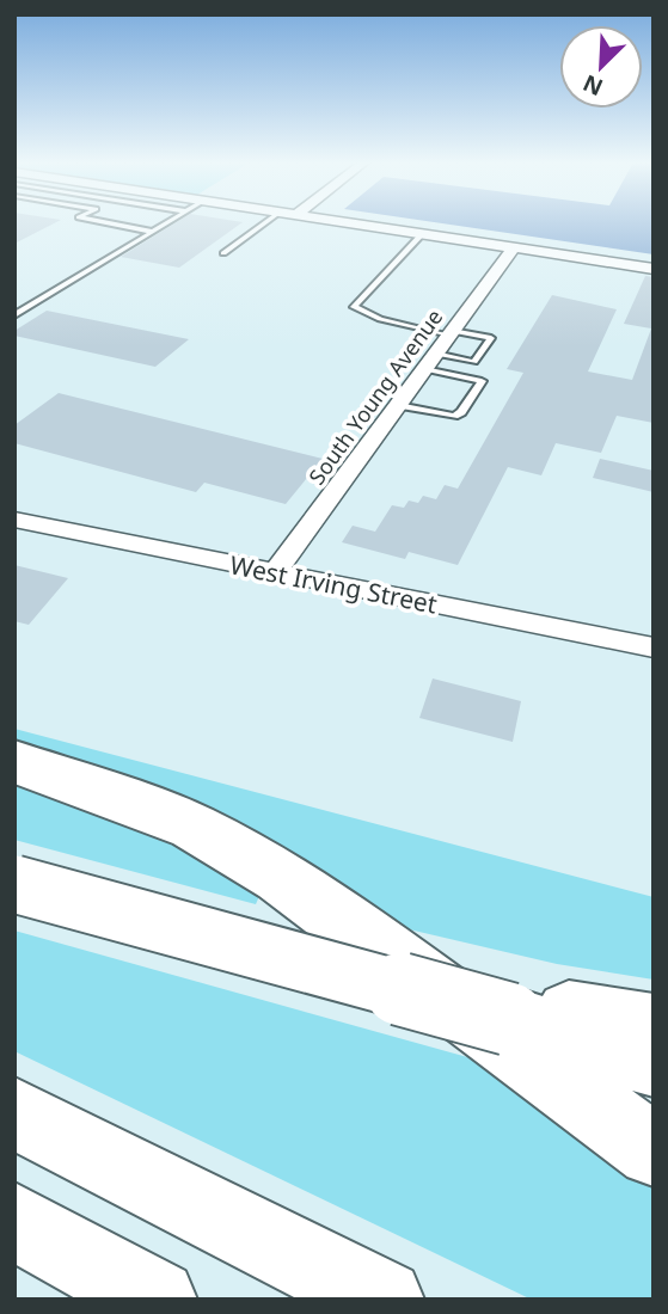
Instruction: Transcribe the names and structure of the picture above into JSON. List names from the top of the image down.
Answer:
{
  "streets": {
    "street": ["South Young Avenue", "West Irving Street"]
  },
  "crossings": [
    ["South Young Avenue", "West Irving Street"]
  ],
  "north": "bottom left"
}
